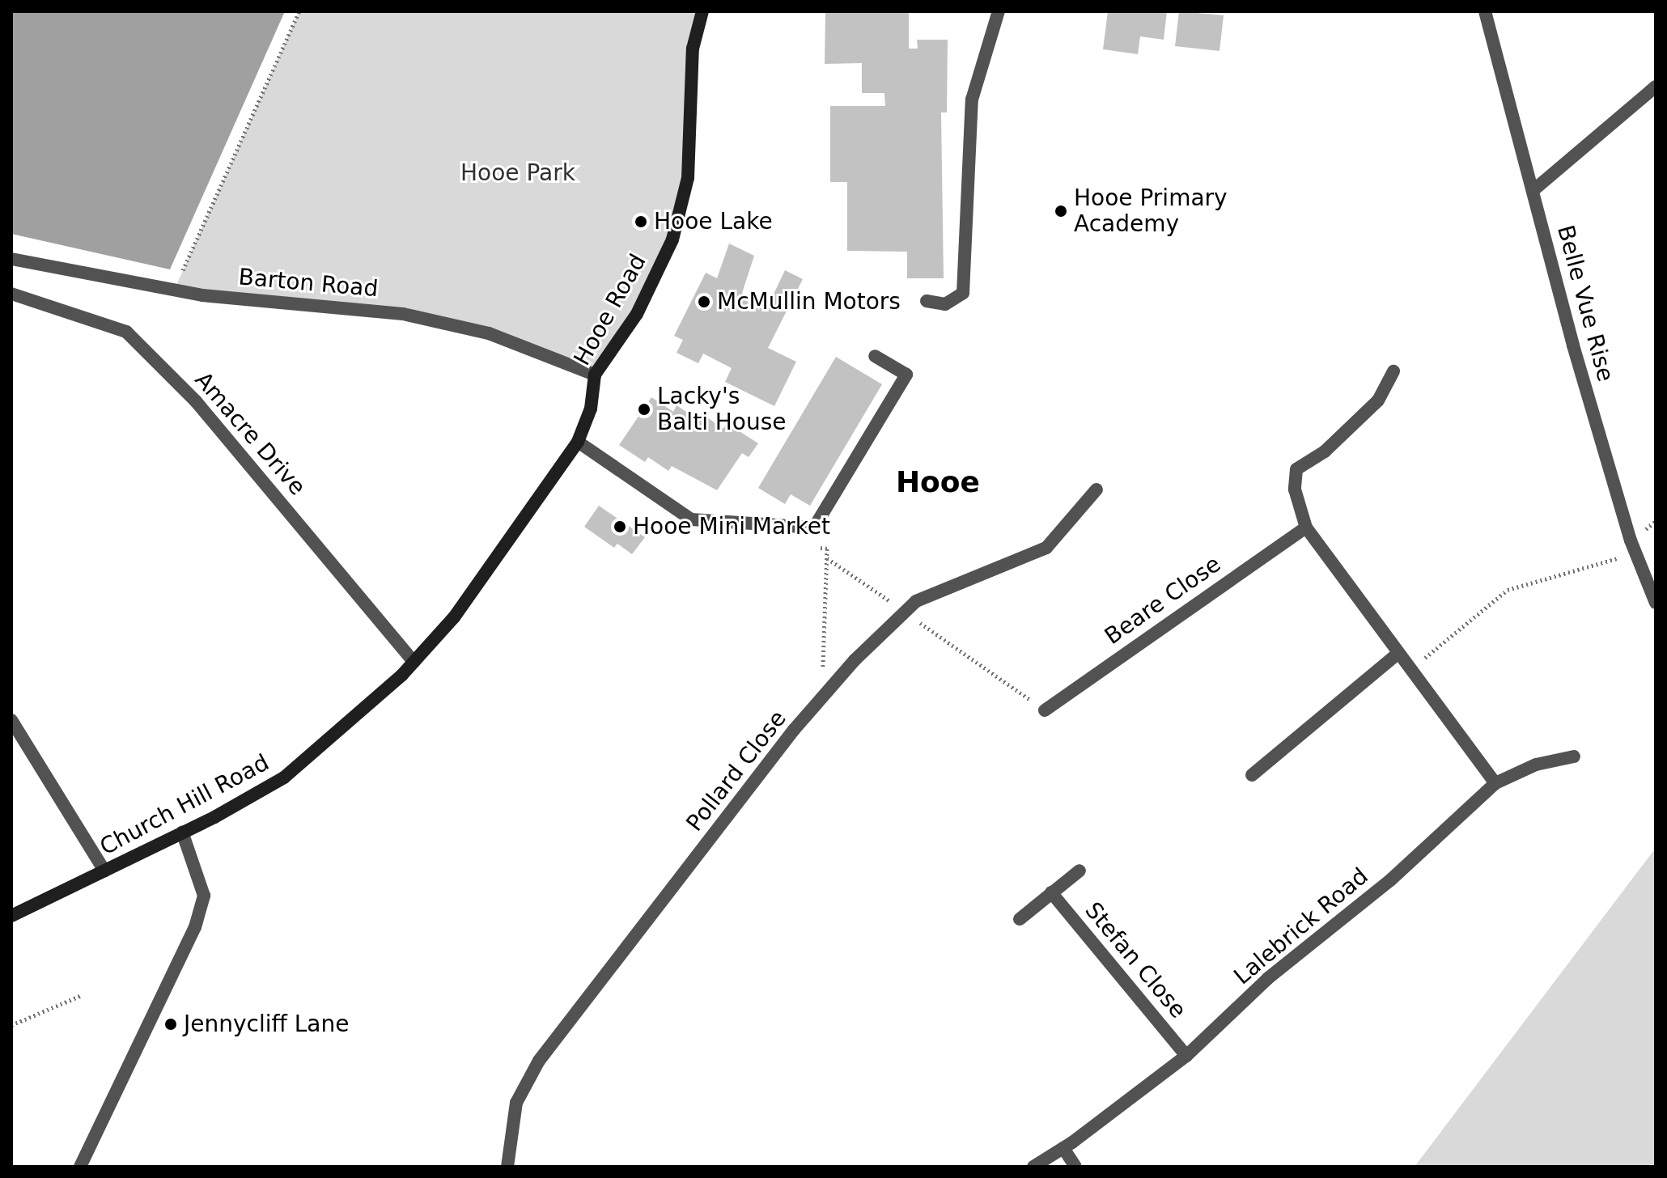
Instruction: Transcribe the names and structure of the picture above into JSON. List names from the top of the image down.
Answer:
{
  "streets": {
    "street": [
      "Barton Road",
      "Belle Vue Rise",
      "Hooe Road",
      "Amacre Drive",
      "Beare Close",
      "Pollard Close",
      "Church Hill Road",
      "Lalebrick Road",
      "Stefan Close"
    ]
  },
  "crossings": [
    ["Barton Road", "Hooe Road"],
    ["Hooe Road", "Church Hill Road"],
    ["Amacre Drive", "Church Hill Road"],
    ["Lalebrick Road", "Stefan Close"]
  ],
  "districts": ["Hooe"],
  "parks": ["Hooe Park"],
  "places": [
    "Hooe Primary Academy",
    "Hooe Lake",
    "McMullin Motors",
    "Lacky's Balti House",
    "Hooe Mini Market",
    "Jennycliff Lane"
  ]
}
